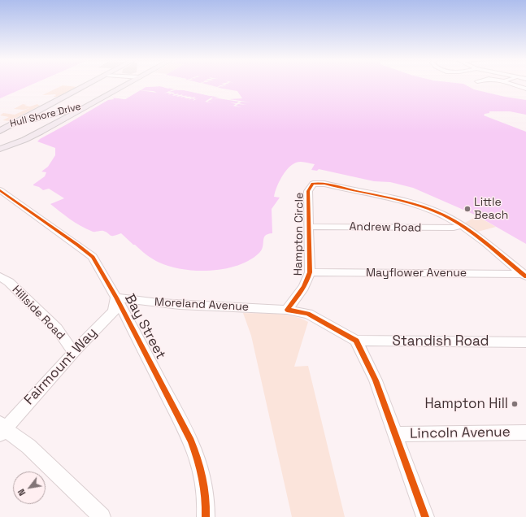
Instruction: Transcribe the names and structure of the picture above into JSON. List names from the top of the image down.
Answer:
{
  "streets": {
    "main road": ["Hull Shore Drive"],
    "street": [
      "Andrew Road",
      "Hampton Circle",
      "Mayflower Avenue",
      "Moreland Avenue",
      "Hillside Road",
      "Bay Street",
      "Standish Road",
      "Fairmount Way",
      "Lincoln Avenue"
    ]
  },
  "crossings": [
    ["Andrew Road", "Hampton Circle"],
    ["Hampton Circle", "Mayflower Avenue"],
    ["Hampton Circle", "Moreland Avenue"],
    ["Moreland Avenue", "Bay Street"],
    ["Moreland Avenue", "Fairmount Way"],
    ["Hillside Road", "Fairmount Way"],
    ["Bay Street", "Fairmount Way"]
  ],
  "places": ["Little Beach", "Hampton Hill"],
  "north": "bottom left"
}
